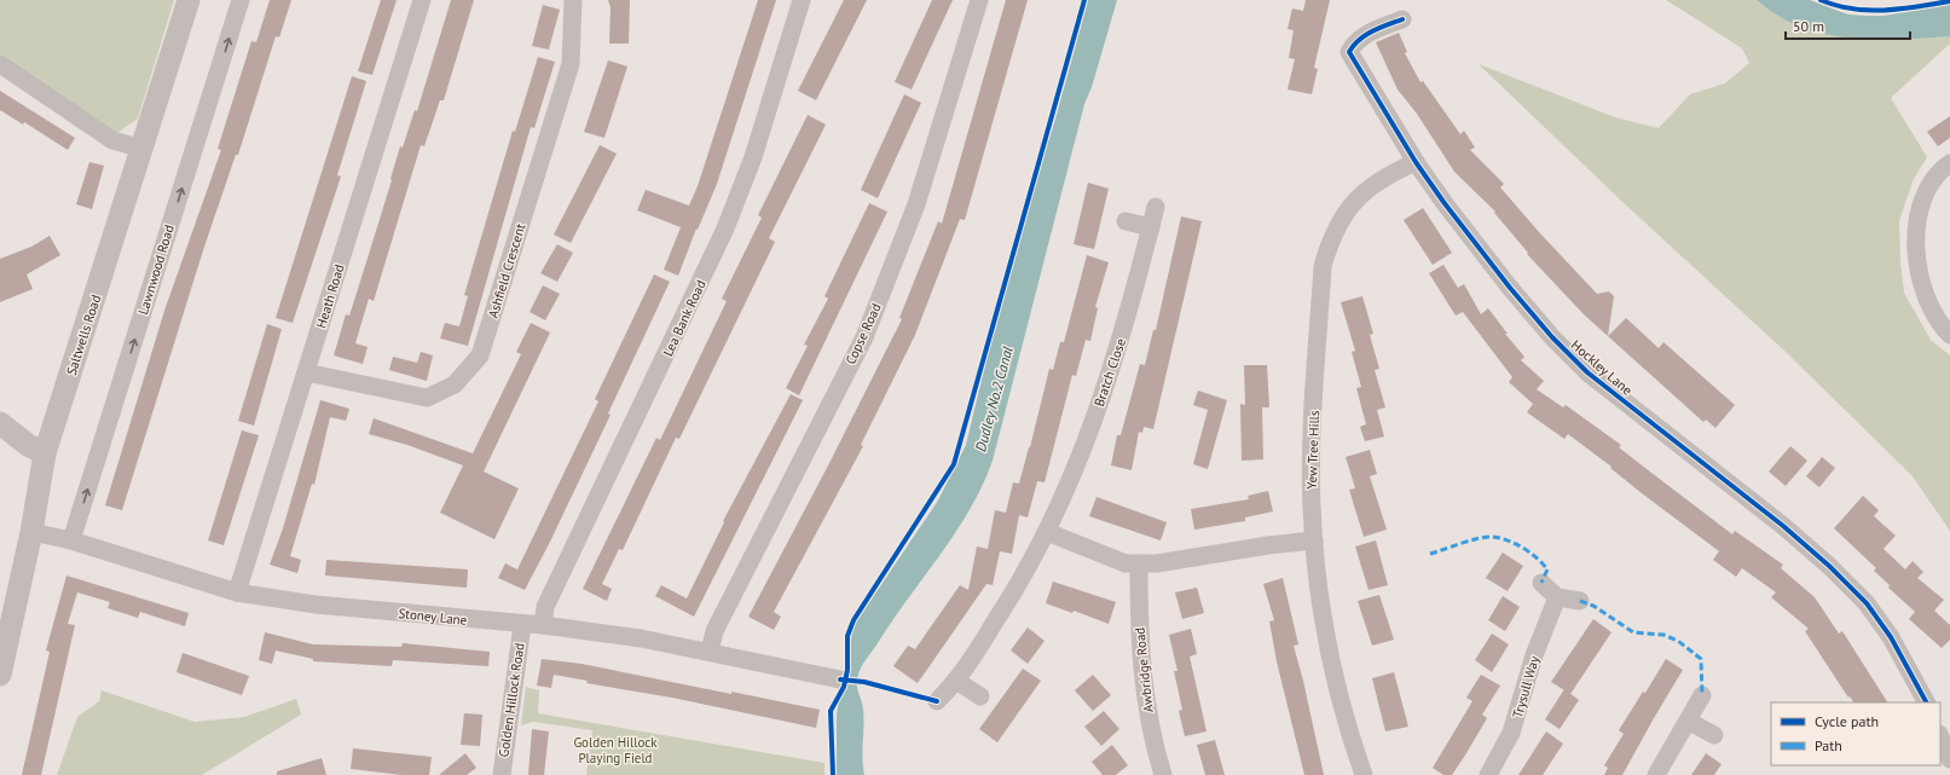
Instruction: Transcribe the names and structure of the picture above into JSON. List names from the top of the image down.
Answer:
{
  "streets": {
    "street": [
      "Lawnwood Road",
      "Ashfield Crescent",
      "Heath Road",
      "Lea Bank Road",
      "Copse Road",
      "Saltwells Road",
      "Hockley Lane",
      "Bratch Close",
      "Yew Tree Hills",
      "Stoney Lane",
      "Awbridge Road",
      "Trysull Way",
      "Golden Hillock Road"
    ]
  },
  "crossings": [
    ["Lawnwood Road", "Stoney Lane"],
    ["Ashfield Crescent", "Heath Road"],
    ["Heath Road", "Stoney Lane"],
    ["Lea Bank Road", "Stoney Lane"],
    ["Copse Road", "Stoney Lane"],
    ["Saltwells Road", "Stoney Lane"],
    ["Hockley Lane", "Yew Tree Hills"],
    ["Stoney Lane", "Golden Hillock Road"]
  ],
  "one_way": ["Lawnwood Road"],
  "water": ["Dudley No.2 Canal"],
  "parks": ["Golden Hillock Playing Field"],
  "legend": ["Cycle path", "Path"],
  "scale_bar": "50 m"
}
